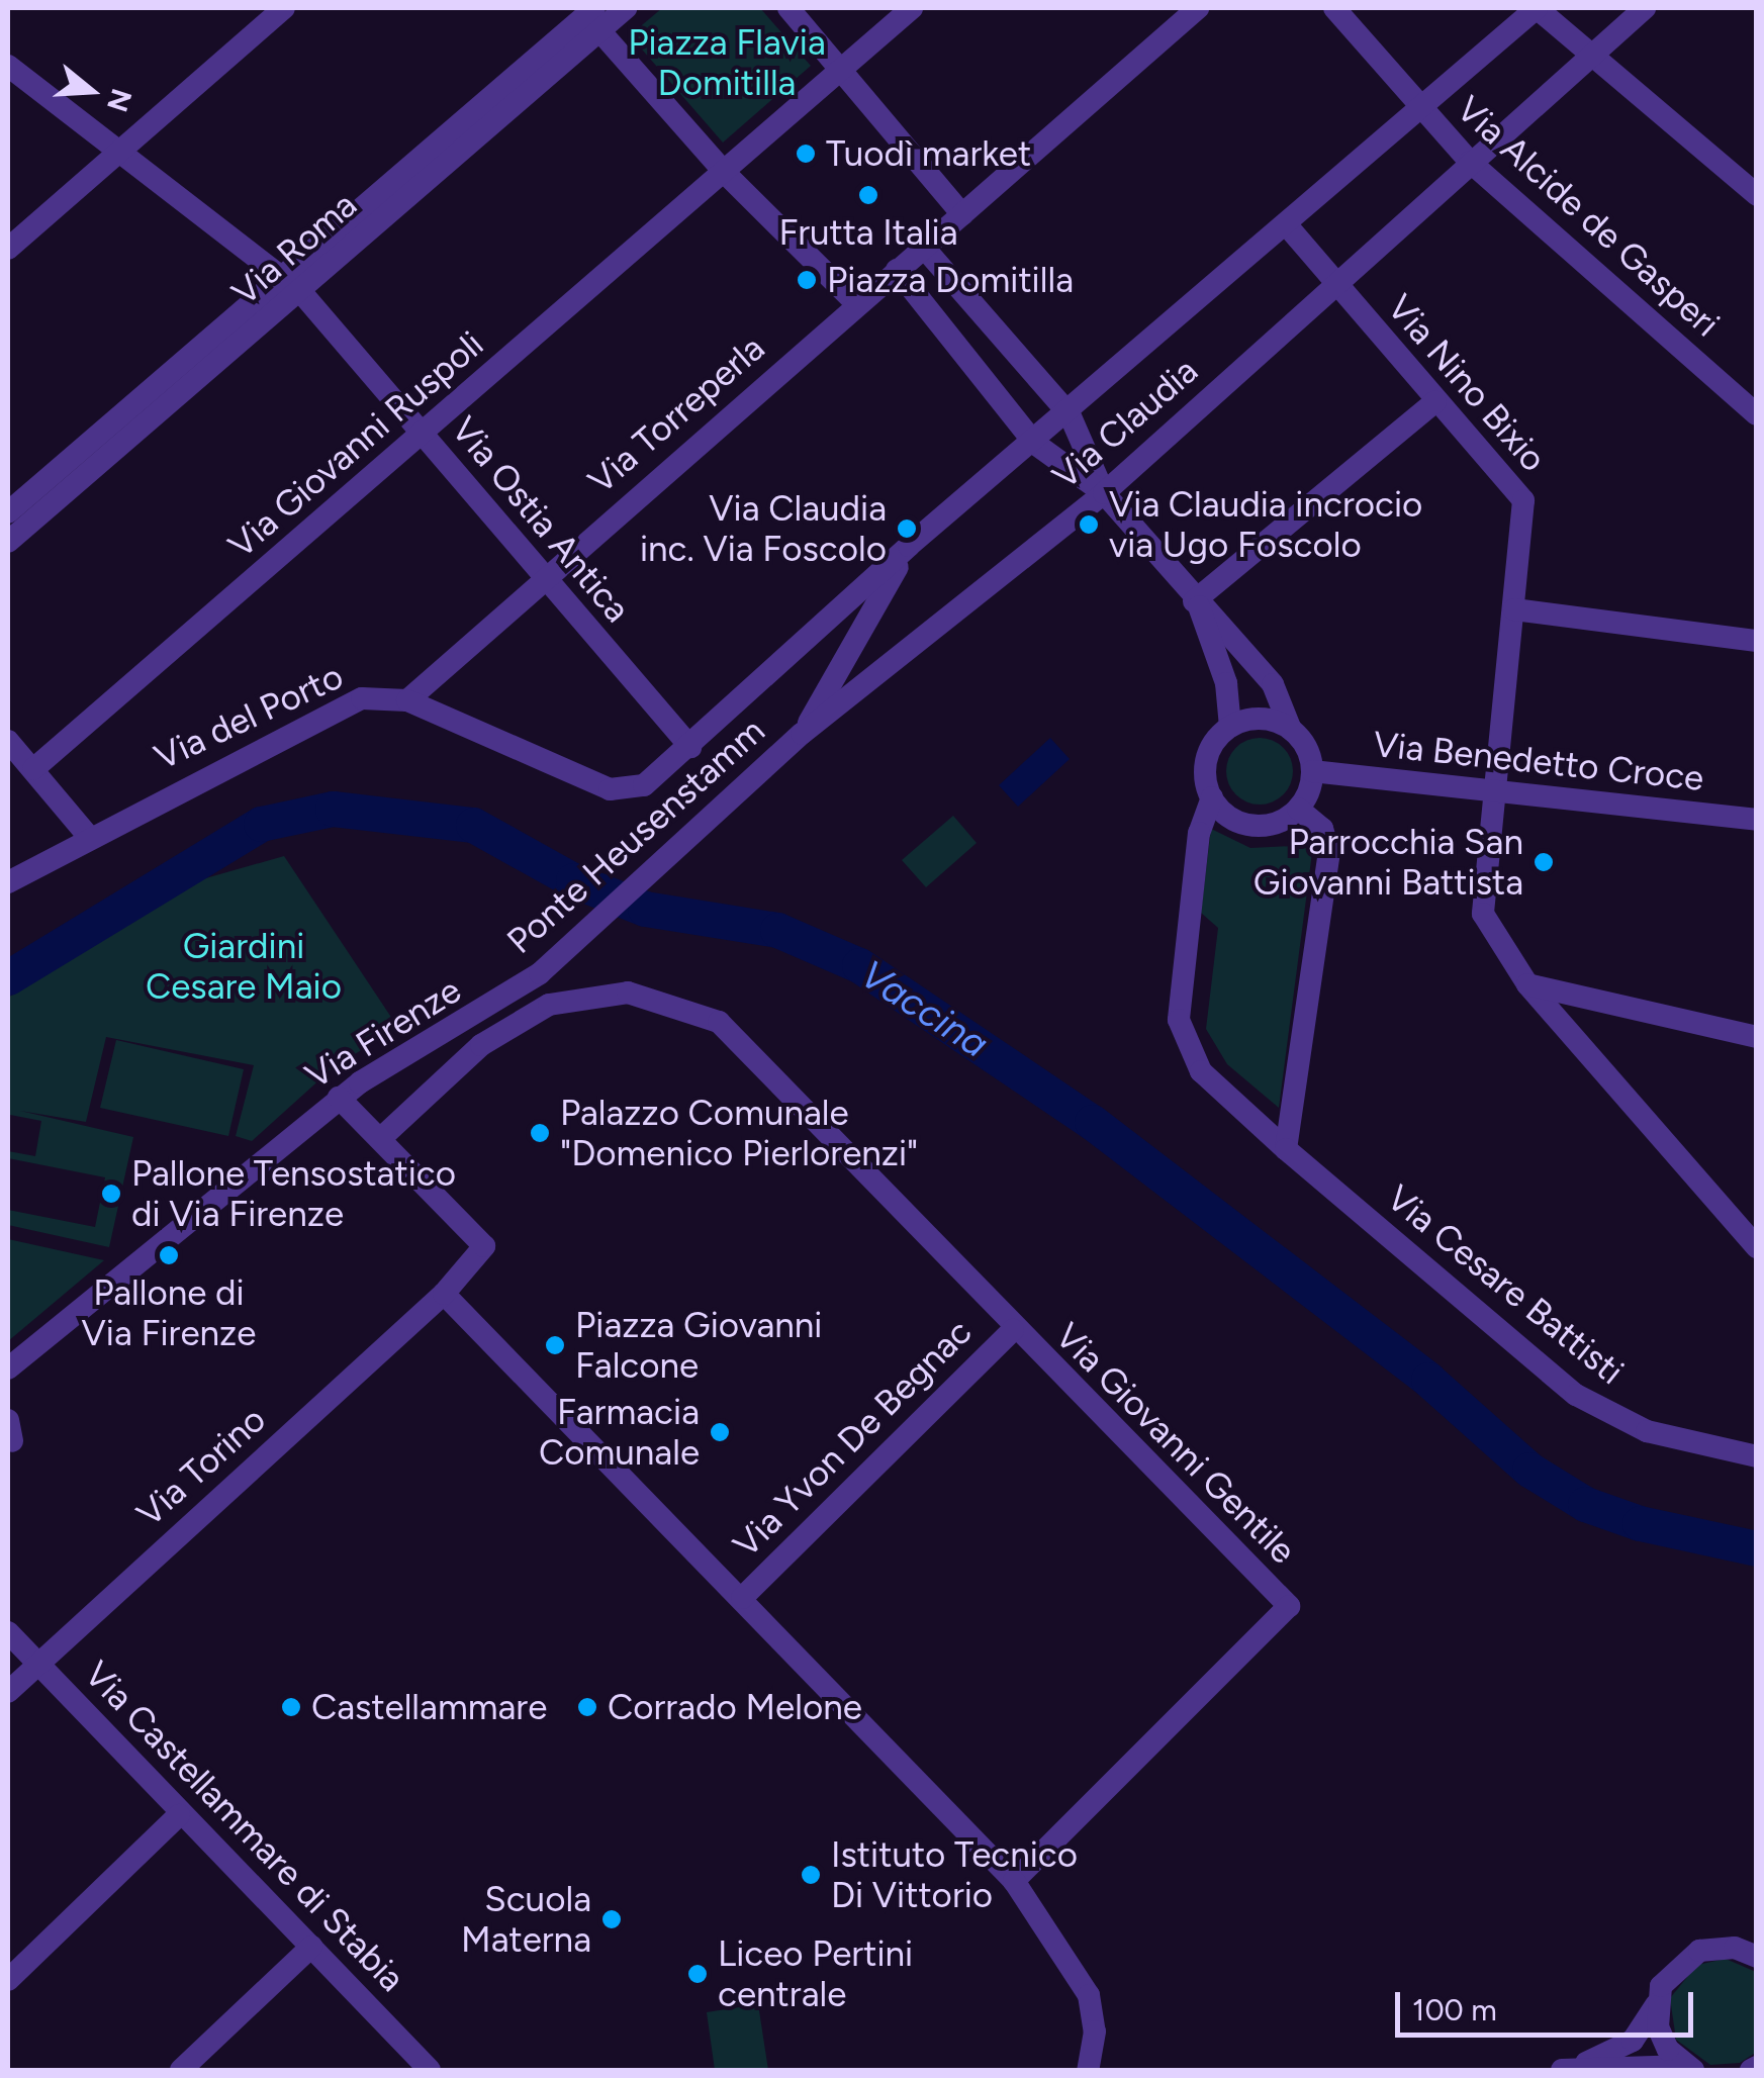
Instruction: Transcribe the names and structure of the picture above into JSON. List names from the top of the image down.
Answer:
{
  "streets": {
    "street": [
      "Via Alcide de Gasperi",
      "Via Roma",
      "Via Nino Bixio",
      "Via Torreperla",
      "Via Claudia",
      "Via Giovanni Ruspoli",
      "Via Ostia Antica",
      "Via del Porto",
      "Via Benedetto Croce",
      "Ponte Heusenstamm",
      "Via Firenze",
      "Via Cesare Battisti",
      "Via Yvon De Begnac",
      "Via Giovanni Gentile",
      "Via Torino",
      "Via Castellammare di Stabia"
    ]
  },
  "crossings": [
    ["Via Alcide de Gasperi", "Via Claudia"],
    ["Via Roma", "Via Ostia Antica"],
    ["Via Nino Bixio", "Via Claudia"],
    ["Via Nino Bixio", "Via Benedetto Croce"],
    ["Via Torreperla", "Via Ostia Antica"],
    ["Via Torreperla", "Via del Porto"],
    ["Via Claudia", "Via Ostia Antica"],
    ["Via Claudia", "Via del Porto"],
    ["Via Claudia", "Ponte Heusenstamm"],
    ["Via Giovanni Ruspoli", "Via Ostia Antica"],
    ["Via Ostia Antica", "Via del Porto"],
    ["Via Benedetto Croce", "Via Cesare Battisti"],
    ["Ponte Heusenstamm", "Via Firenze"],
    ["Via Yvon De Begnac", "Via Giovanni Gentile"],
    ["Via Yvon De Begnac", "Via Torino"],
    ["Via Torino", "Via Castellammare di Stabia"]
  ],
  "water": ["Vaccina"],
  "parks": ["Piazza Flavia Domitilla", "Giardini Cesare Maio"],
  "places": [
    "Tuodì market",
    "Frutta Italia",
    "Piazza Domitilla",
    "Via Claudia incrocio via Ugo Foscolo",
    "Via Claudia inc. Via Foscolo",
    "Parrocchia San Giovanni Battista",
    "Palazzo Comunale \"Domenico Pierlorenzi\"",
    "Pallone Tensostatico di Via Firenze",
    "Pallone di Via Firenze",
    "Piazza Giovanni Falcone",
    "Farmacia Comunale",
    "Castellammare",
    "Corrado Melone",
    "Istituto Tecnico Di Vittorio",
    "Scuola Materna",
    "Liceo Pertini centrale"
  ],
  "scale_bar": "100 m",
  "north": "right"
}
